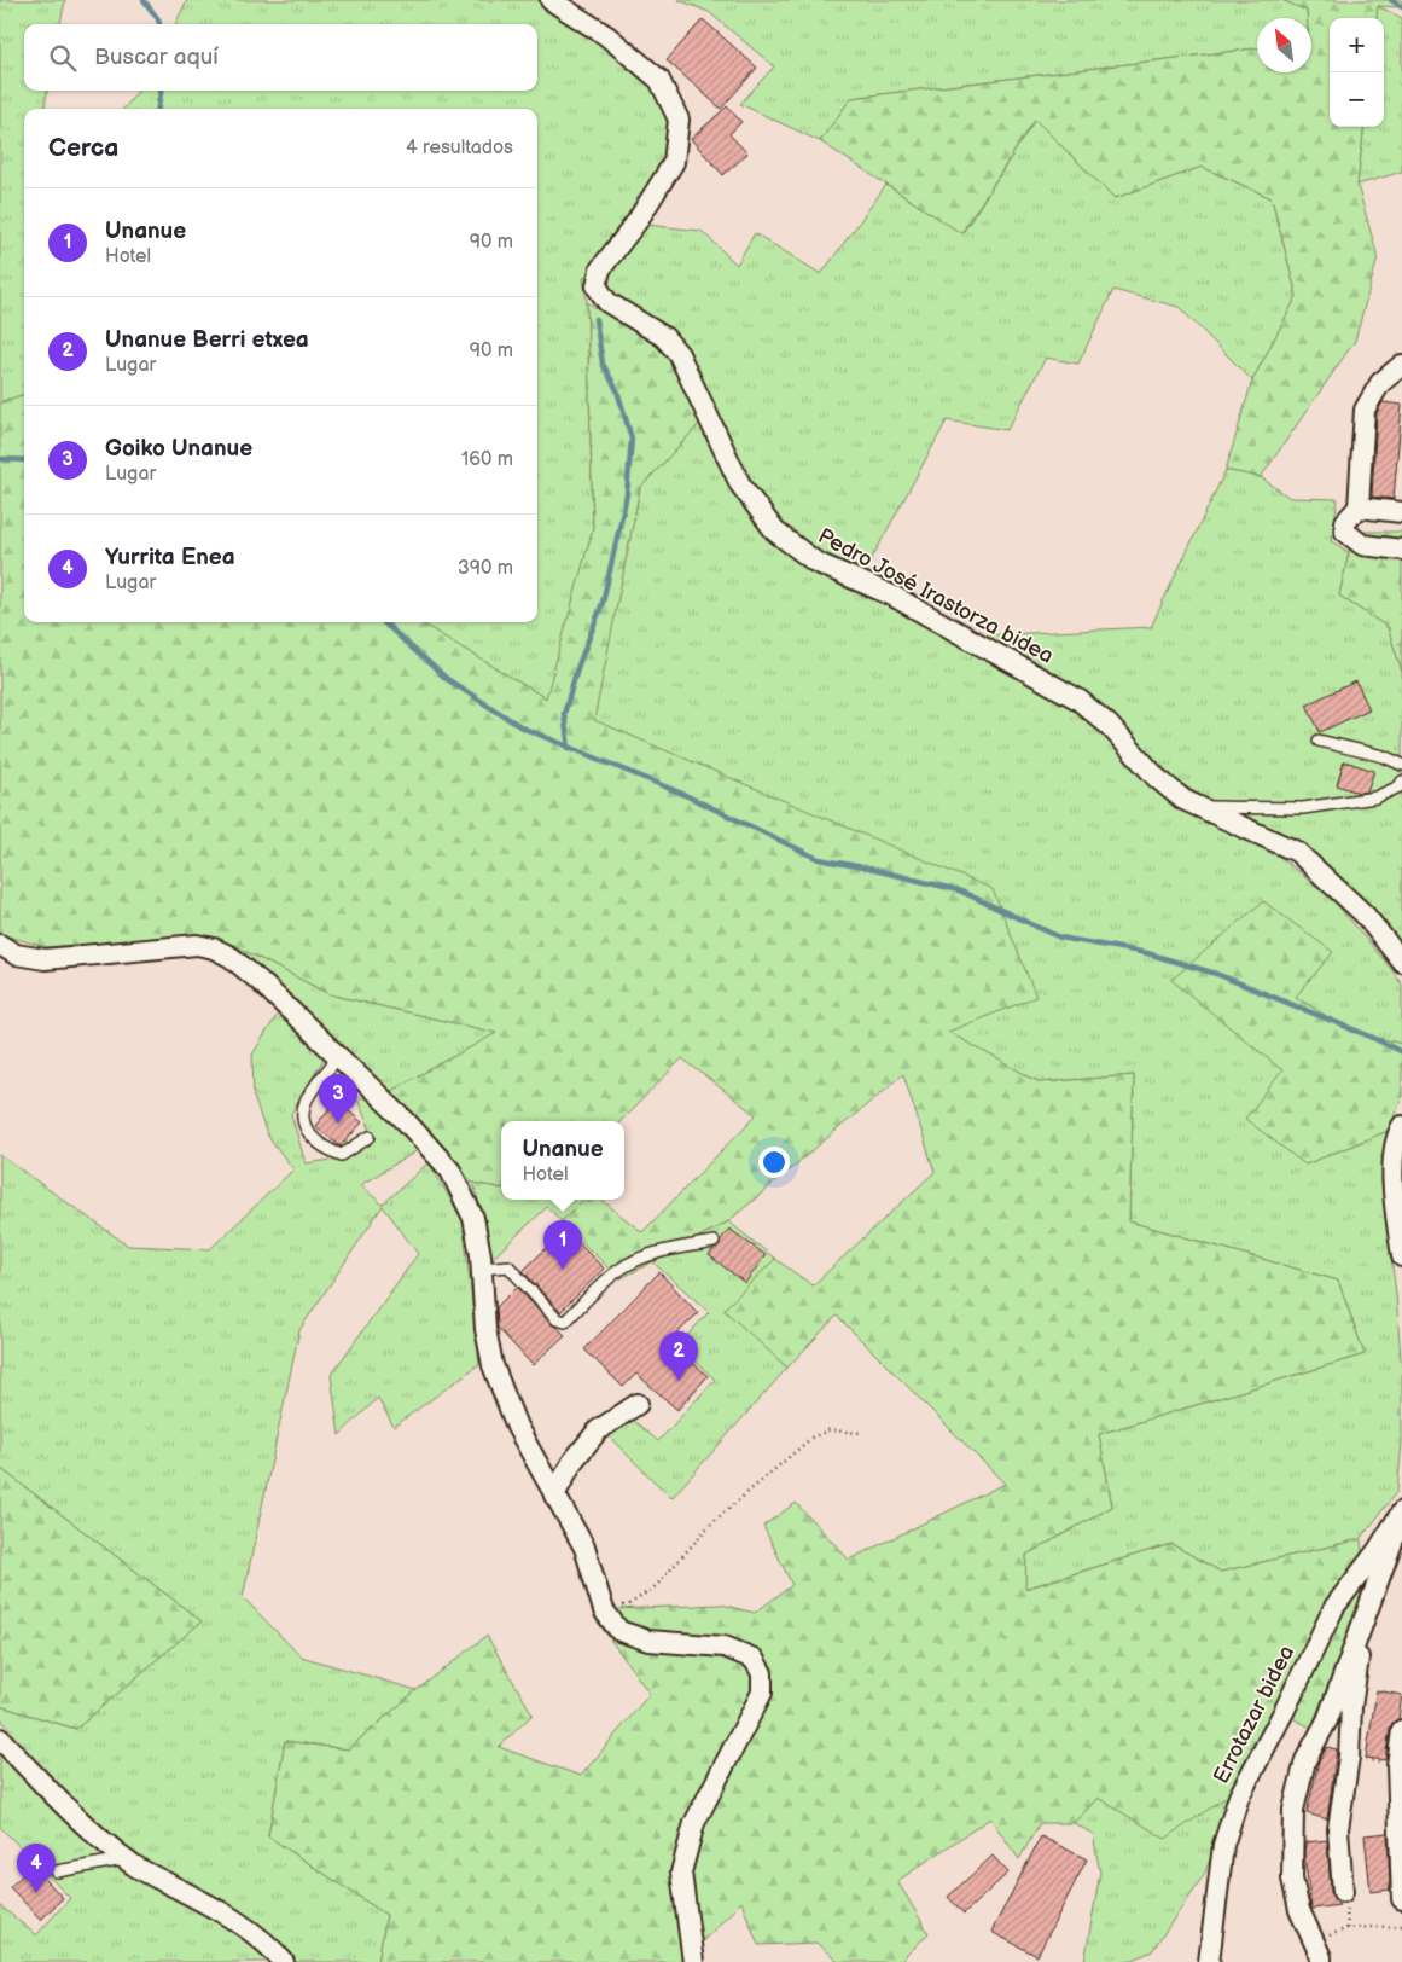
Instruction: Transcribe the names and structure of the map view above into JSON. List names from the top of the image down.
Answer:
{
  "streets": {
    "street": ["Pedro José Irastorza bidea", "Errotazar bidea"]
  },
  "north": "top left",
  "page": {
    "map_buttons": ["+", "−"],
    "search": "Buscar aquí",
    "heading": ["Cerca", "4 resultados"],
    "list": [
      {
        "mark": "1",
        "name": "Unanue",
        "note": "Hotel",
        "value": "90 m"
      },
      {
        "mark": "2",
        "name": "Unanue Berri etxea",
        "note": "Lugar",
        "value": "90 m"
      },
      {
        "mark": "3",
        "name": "Goiko Unanue",
        "note": "Lugar",
        "value": "160 m"
      },
      {
        "mark": "4",
        "name": "Yurrita Enea",
        "note": "Lugar",
        "value": "390 m"
      }
    ],
    "pins": [
      "3",
      "1",
      "2",
      "4"
    ],
    "popup": ["Unanue", "Hotel"]
  }
}
